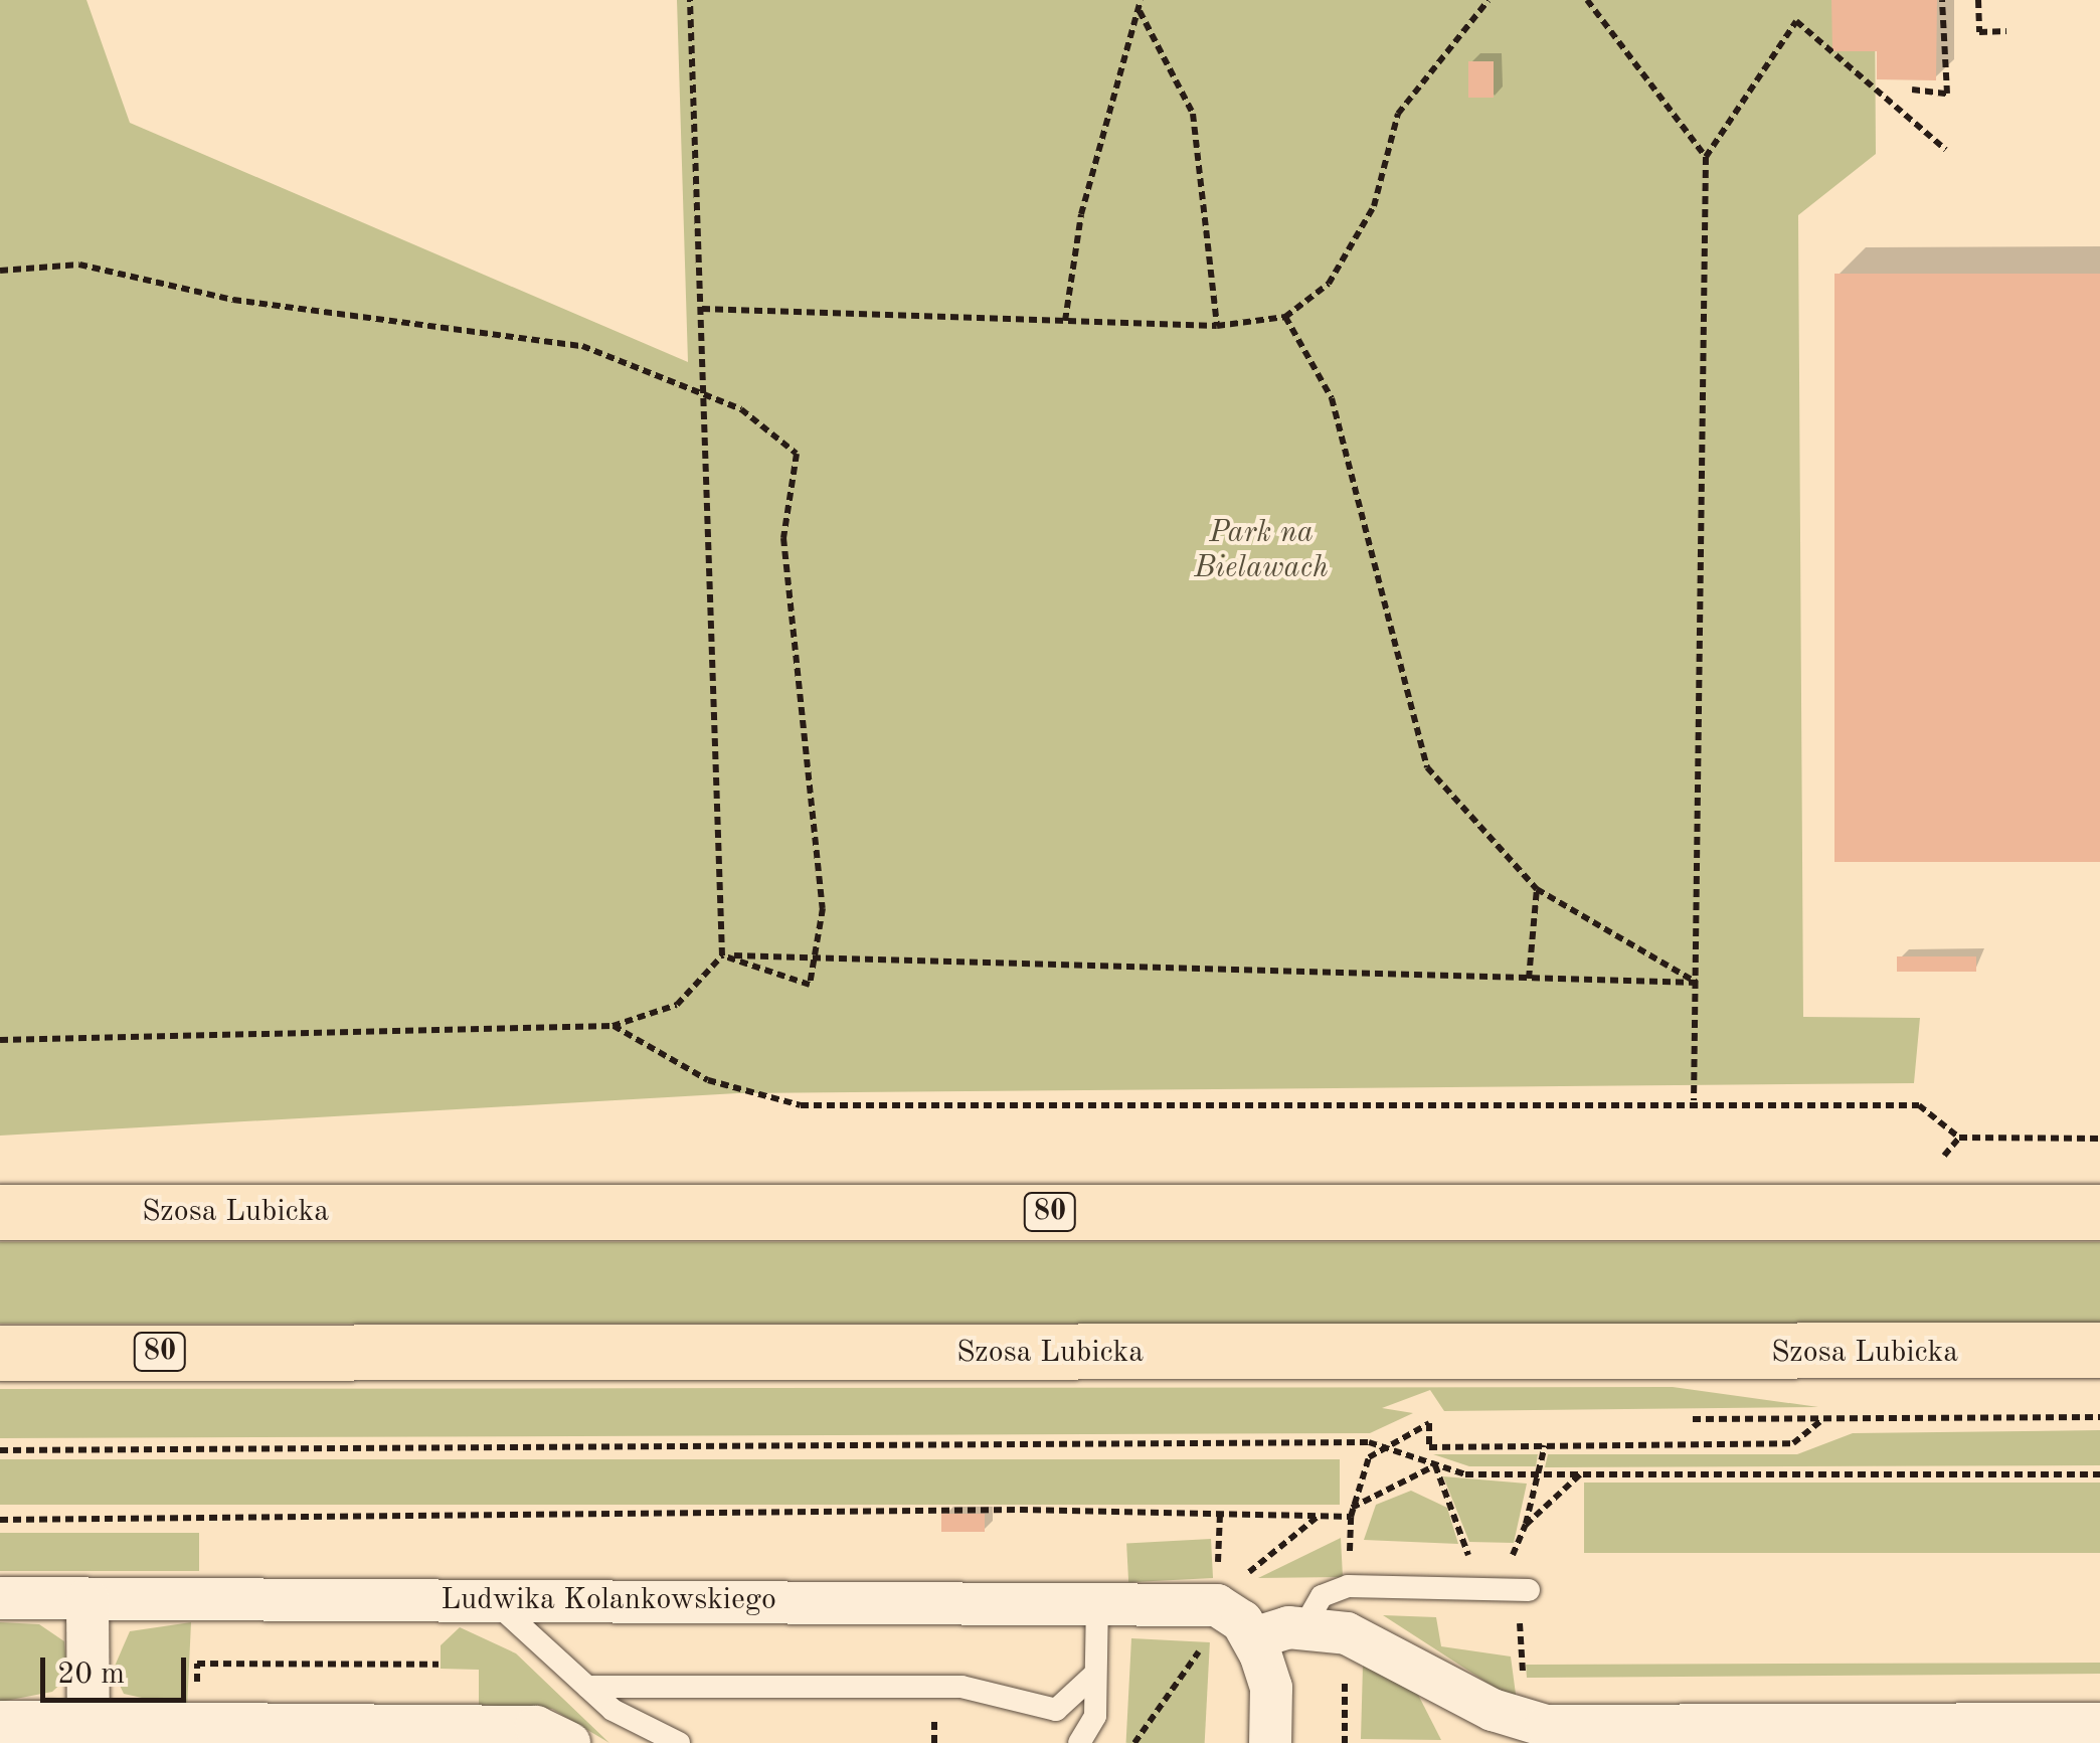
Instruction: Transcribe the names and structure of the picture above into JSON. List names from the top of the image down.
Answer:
{
  "streets": {
    "main road": ["Szosa Lubicka", "80"],
    "street": ["Ludwika Kolankowskiego"]
  },
  "parks": ["Park na Bielawach"],
  "scale_bar": "20 m"
}
